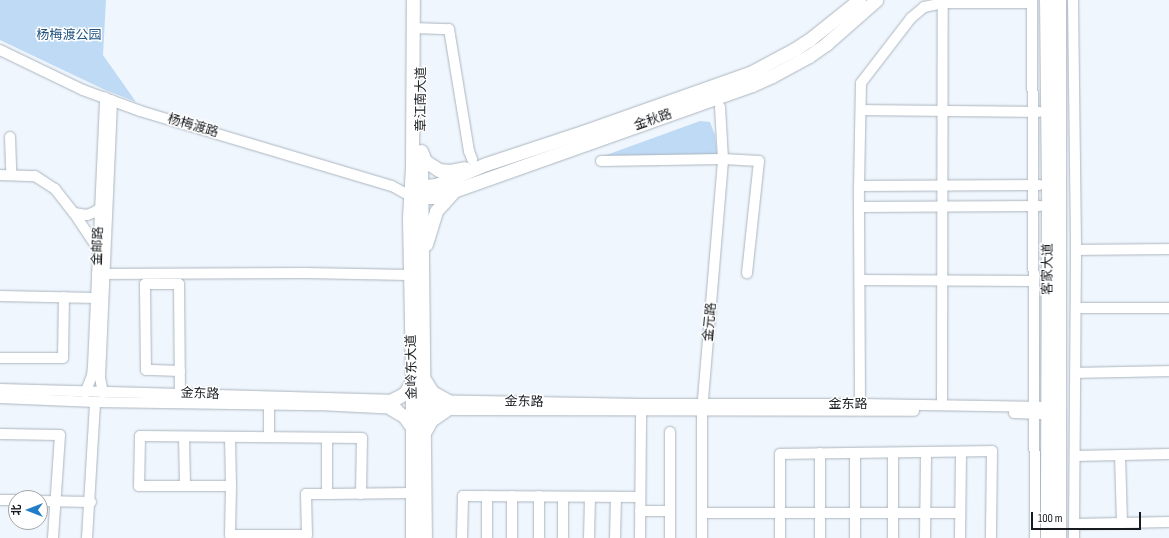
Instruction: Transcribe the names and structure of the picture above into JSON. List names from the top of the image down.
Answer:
{
  "streets": {
    "main road": [
      "章江南大道",
      "金秋路",
      "客家大道",
      "金岭东大道"
    ],
    "street": [
      "杨梅渡路",
      "金邮路",
      "金元路",
      "金东路"
    ]
  },
  "crossings": [
    ["章江南大道", "金秋路"],
    ["章江南大道", "杨梅渡路"],
    ["章江南大道", "金岭东大道"],
    ["金秋路", "杨梅渡路"],
    ["金秋路", "金岭东大道"],
    ["杨梅渡路", "金邮路"],
    ["杨梅渡路", "金岭东大道"],
    ["金邮路", "金东路"],
    ["客家大道", "金东路"],
    ["金元路", "金东路"],
    ["金岭东大道", "金东路"]
  ],
  "parks": ["杨梅渡公园"],
  "scale_bar": "100 m",
  "north": "left"
}
